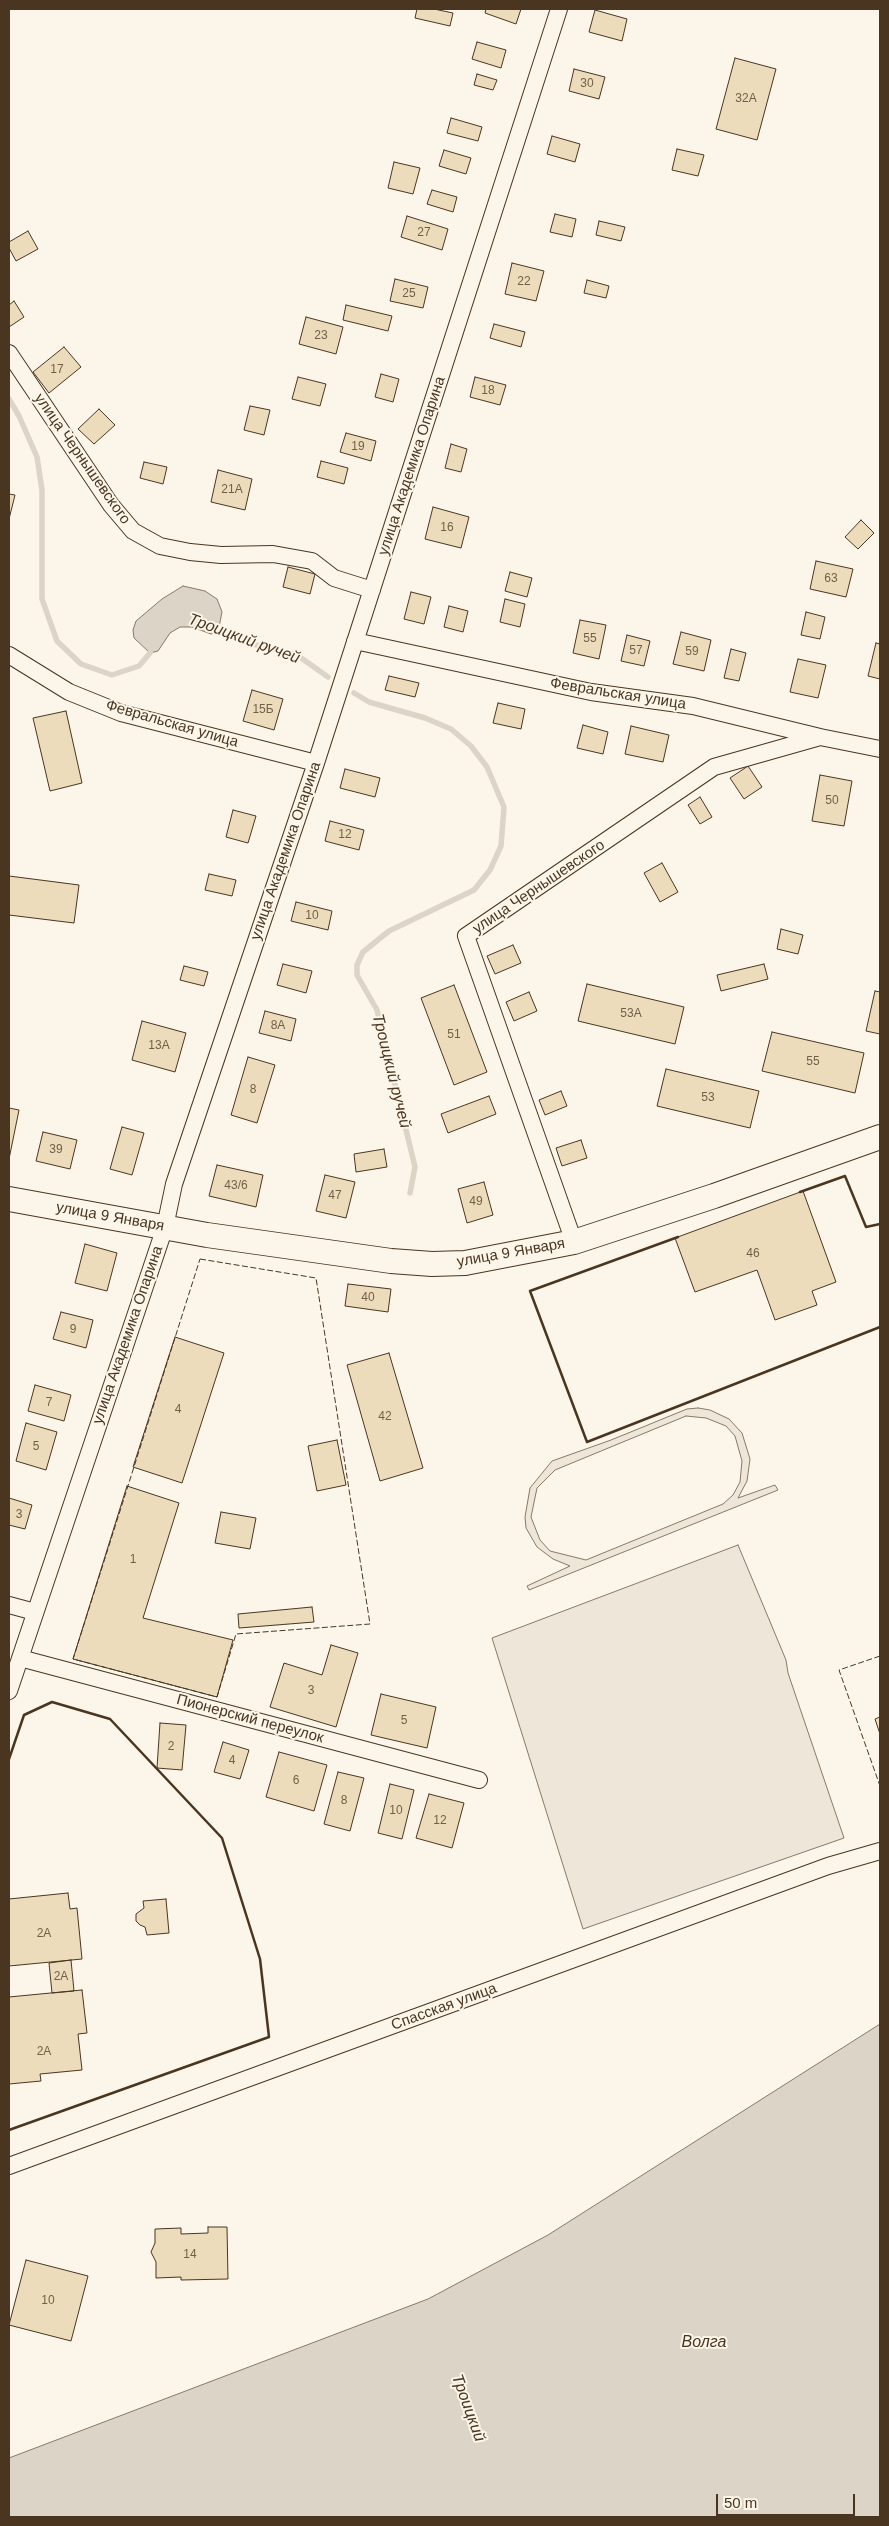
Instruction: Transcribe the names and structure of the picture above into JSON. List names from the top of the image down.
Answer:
{
  "streets": {
    "main road": ["улица 9 Января"],
    "street": [
      "улица Чернышевского",
      "улица Академика Опарина",
      "Февральская улица",
      "Пионерский переулок",
      "Спасская улица"
    ]
  },
  "crossings": [
    ["улица Чернышевского", "улица Академика Опарина"],
    ["улица Чернышевского", "Февральская улица"],
    ["улица Чернышевского", "улица 9 Января"],
    ["улица Академика Опарина", "Февральская улица"],
    ["улица Академика Опарина", "улица 9 Января"],
    ["улица Академика Опарина", "Пионерский переулок"]
  ],
  "water": ["Троицкий ручей", "Волга", "Троицкий"],
  "house_numbers": [
    "30",
    "32А",
    "27",
    "22",
    "25",
    "23",
    "17",
    "18",
    "19",
    "21А",
    "16",
    "63",
    "55",
    "57",
    "59",
    "15Б",
    "50",
    "12",
    "10",
    "53А",
    "8А",
    "51",
    "13А",
    "55",
    "8",
    "53",
    "39",
    "43/6",
    "47",
    "49",
    "46",
    "40",
    "9",
    "7",
    "4",
    "42",
    "5",
    "3",
    "1",
    "3",
    "5",
    "2",
    "4",
    "6",
    "8",
    "10",
    "12",
    "2А",
    "2А",
    "2А",
    "14",
    "10"
  ],
  "scale_bar": "50 m"
}
